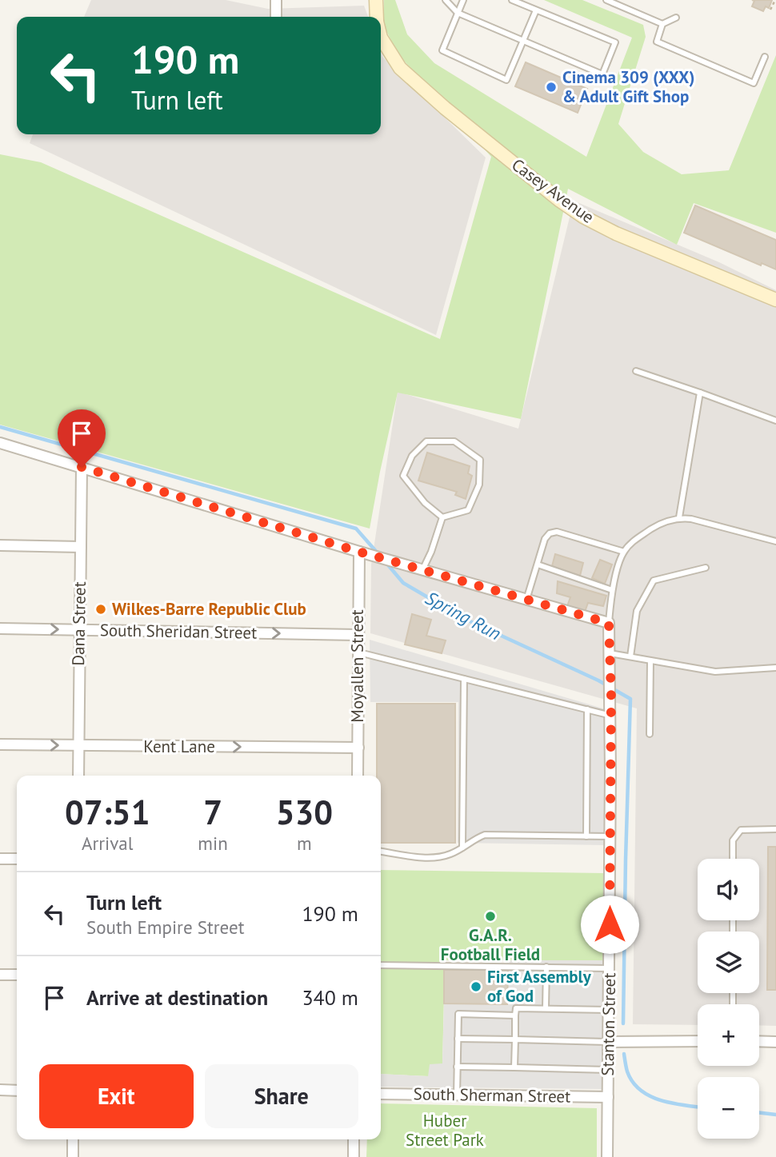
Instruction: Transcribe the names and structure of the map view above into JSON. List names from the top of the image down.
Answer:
{
  "streets": {
    "street": [
      "Casey Avenue",
      "Dana Street",
      "South Sheridan Street",
      "Moyallen Street",
      "Kent Lane",
      "Stanton Street",
      "South Sherman Street"
    ]
  },
  "crossings": [
    ["Dana Street", "South Sheridan Street"],
    ["Dana Street", "Kent Lane"],
    ["South Sheridan Street", "Moyallen Street"],
    ["Moyallen Street", "Kent Lane"],
    ["Stanton Street", "South Sherman Street"]
  ],
  "one_way": ["South Sheridan Street", "Kent Lane"],
  "water": ["Spring Run"],
  "parks": ["Huber Street Park"],
  "places": [
    "Cinema 309 (XXX) & Adult Gift Shop",
    "Wilkes-Barre Republic Club",
    "G.A.R. Football Field",
    "First Assembly of God"
  ],
  "page": {
    "turn": ["190 m", "Turn left"],
    "eta": [
      "07:51",
      "Arrival",
      "7",
      "min",
      "530",
      "m"
    ],
    "map_buttons": ["+", "−"],
    "list": [
      {
        "name": "Turn left",
        "note": "South Empire Street",
        "value": "190 m"
      },
      {
        "name": "Arrive at destination",
        "value": "340 m"
      }
    ],
    "buttons": ["Exit", "Share"]
  }
}
